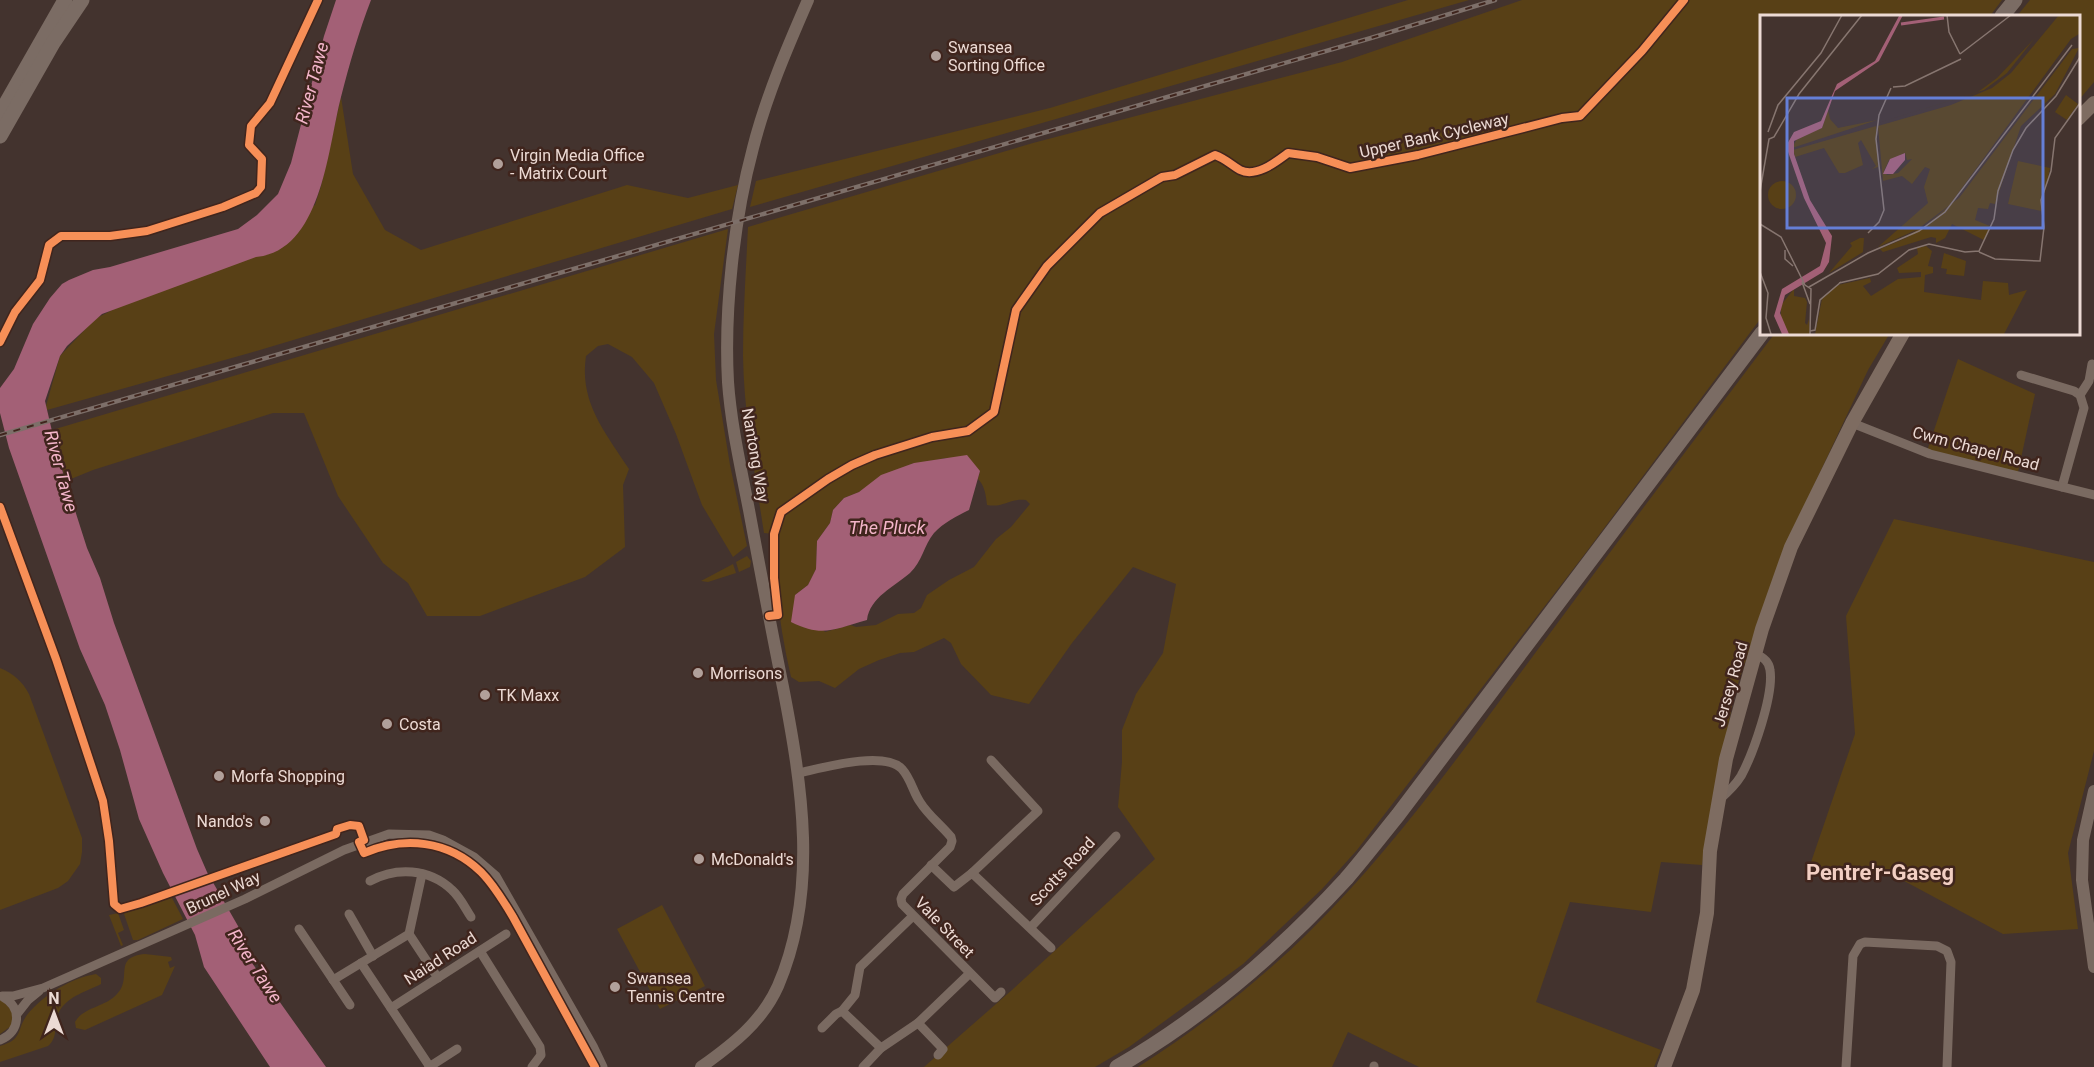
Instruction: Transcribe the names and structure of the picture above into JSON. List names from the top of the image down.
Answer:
{
  "streets": {
    "main road": ["Jersey Road"],
    "street": [
      "Cwm Chapel Road",
      "Nantong Way",
      "Scotts Road",
      "Brunel Way",
      "Vale Street",
      "Naiad Road"
    ],
    "cycle path": ["Upper Bank Cycleway"]
  },
  "crossings": [
    ["Cwm Chapel Road", "Jersey Road"],
    ["Nantong Way", "Vale Street"]
  ],
  "districts": ["Pentre'r-Gaseg"],
  "water": ["River Tawe", "The Pluck"],
  "places": [
    "Swansea Sorting Office",
    "Virgin Media Office - Matrix Court",
    "Morrisons",
    "TK Maxx",
    "Costa",
    "Morfa Shopping",
    "Nando's",
    "McDonald's",
    "Swansea Tennis Centre"
  ],
  "north": "top"
}
